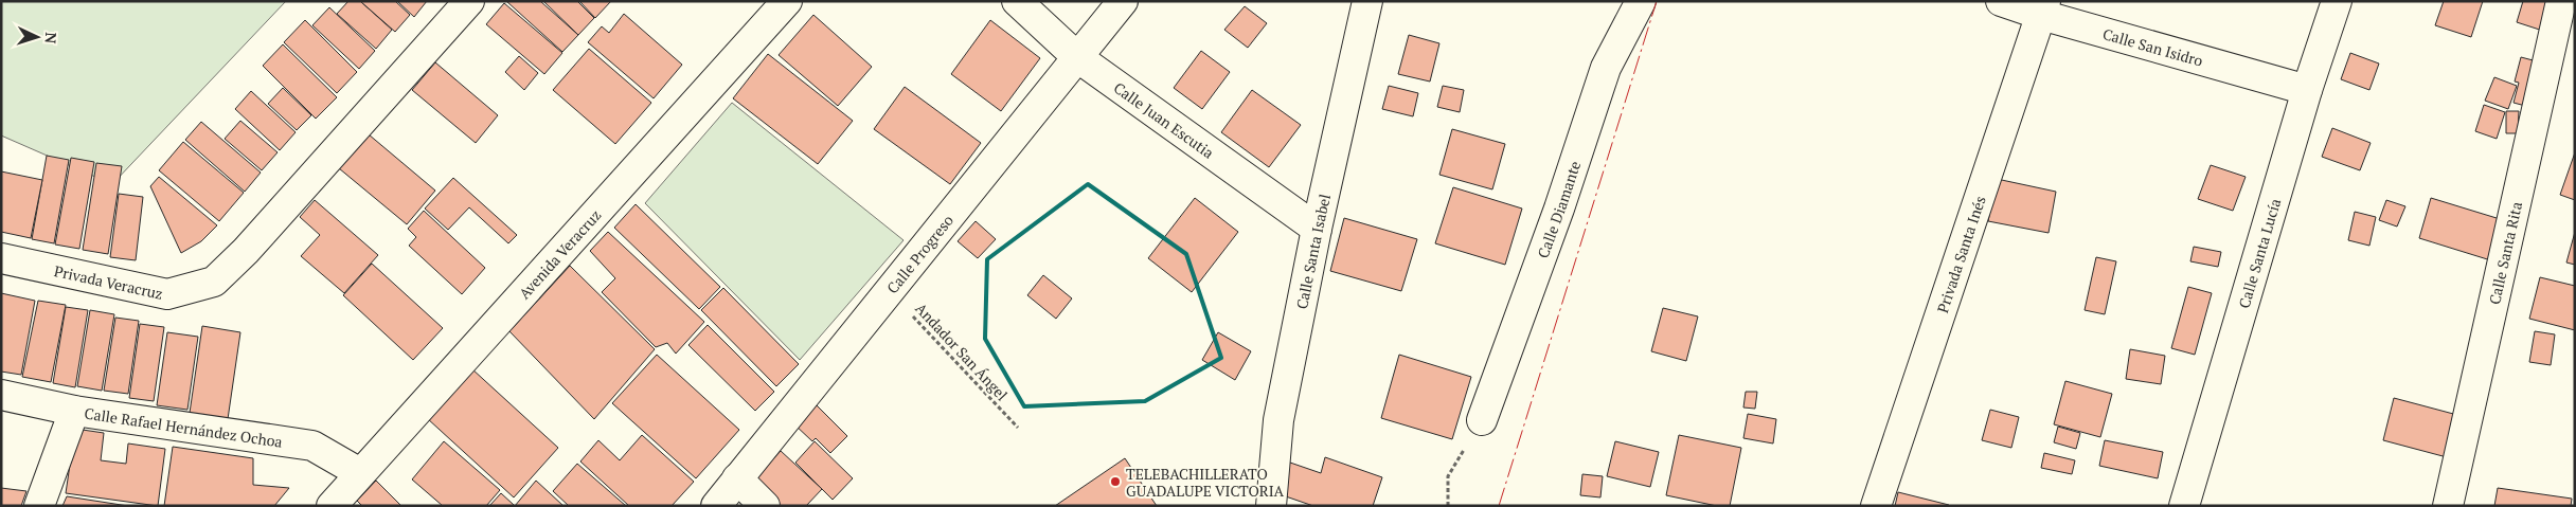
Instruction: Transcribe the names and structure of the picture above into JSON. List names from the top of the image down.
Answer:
{
  "streets": {
    "street": [
      "Calle San Isidro",
      "Calle Juan Escutia",
      "Calle Diamante",
      "Calle Santa Isabel",
      "Avenida Veracruz",
      "Calle Progreso",
      "Calle Santa Lucía",
      "Calle Santa Rita",
      "Privada Santa Inés",
      "Privada Veracruz",
      "Calle Rafael Hernández Ochoa"
    ],
    "path": ["Andador San Ángel"]
  },
  "crossings": [
    ["Calle San Isidro", "Calle Santa Lucía"],
    ["Calle San Isidro", "Privada Santa Inés"],
    ["Calle Juan Escutia", "Calle Santa Isabel"],
    ["Calle Juan Escutia", "Calle Progreso"],
    ["Avenida Veracruz", "Calle Rafael Hernández Ochoa"],
    ["Calle Progreso", "Andador San Ángel"]
  ],
  "places": ["TELEBACHILLERATO GUADALUPE VICTORIA"],
  "north": "right"
}
